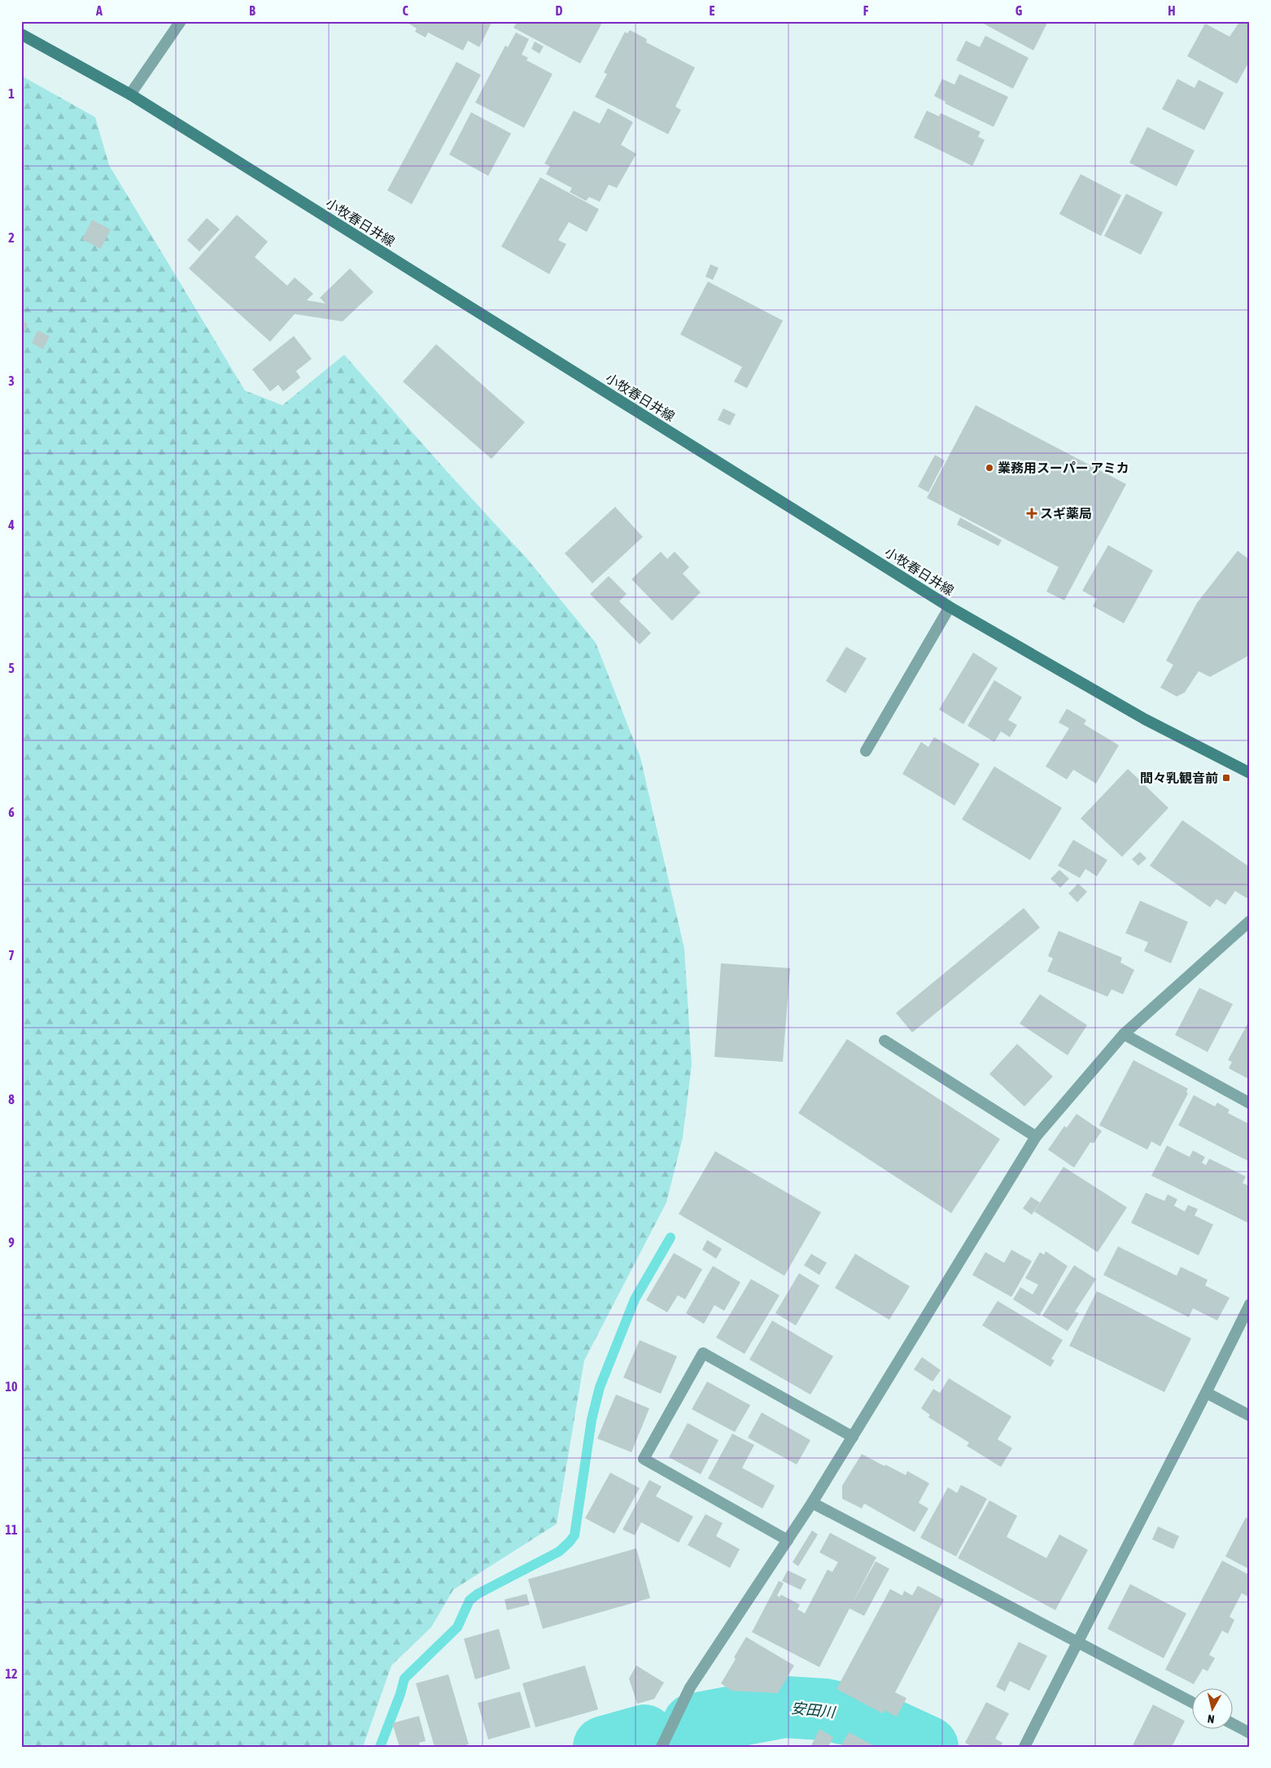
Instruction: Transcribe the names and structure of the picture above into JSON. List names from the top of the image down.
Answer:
{
  "streets": {
    "main road": ["小牧春日井線"]
  },
  "water": ["安田川"],
  "places": {
    "other": ["業務用スーパー アミカ"],
    "health": ["スギ薬局"],
    "transit": ["間々乳観音前"]
  },
  "north": "bottom",
  "grid": {
    "columns": [
      "A",
      "B",
      "C",
      "D",
      "E",
      "F",
      "G",
      "H"
    ],
    "rows": [
      "1",
      "2",
      "3",
      "4",
      "5",
      "6",
      "7",
      "8",
      "9",
      "10",
      "11",
      "12"
    ]
  }
}
